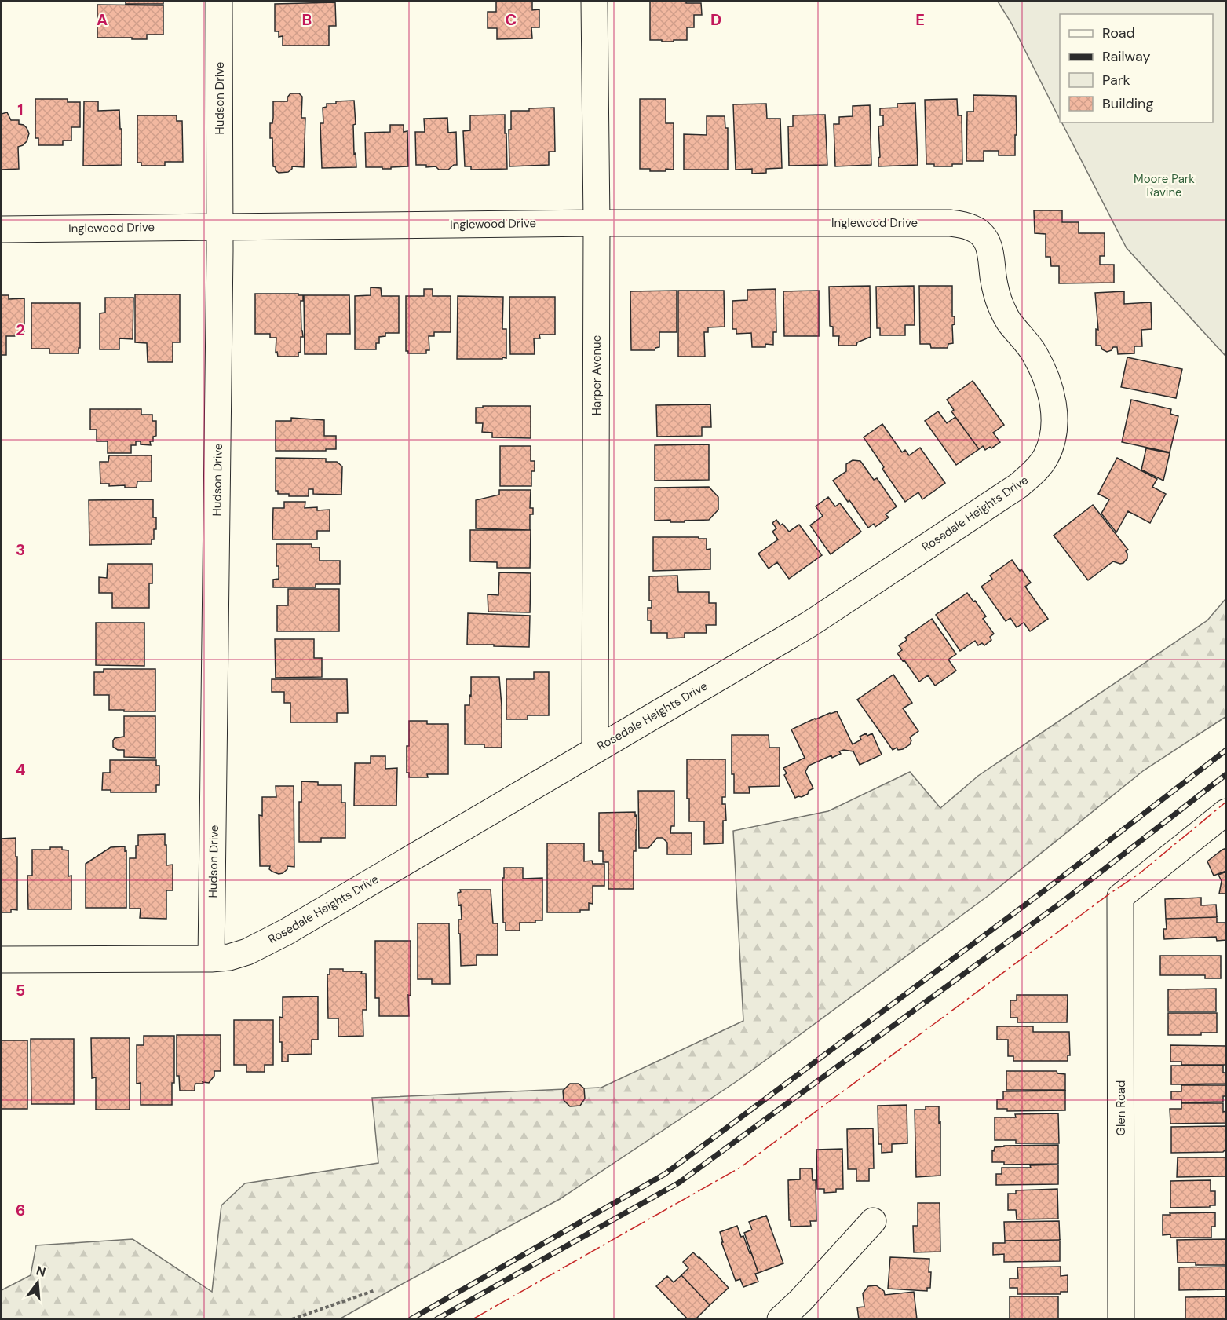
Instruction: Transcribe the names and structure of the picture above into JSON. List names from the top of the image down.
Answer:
{
  "streets": {
    "street": [
      "Hudson Drive",
      "Inglewood Drive",
      "Harper Avenue",
      "Rosedale Heights Drive",
      "Glen Road"
    ]
  },
  "crossings": [
    ["Hudson Drive", "Inglewood Drive"],
    ["Hudson Drive", "Rosedale Heights Drive"],
    ["Inglewood Drive", "Harper Avenue"],
    ["Inglewood Drive", "Rosedale Heights Drive"],
    ["Harper Avenue", "Rosedale Heights Drive"]
  ],
  "parks": ["Moore Park Ravine"],
  "legend": [
    "Road",
    "Railway",
    "Park",
    "Building"
  ],
  "north": "top",
  "grid": {
    "columns": [
      "A",
      "B",
      "C",
      "D",
      "E"
    ],
    "rows": [
      "1",
      "2",
      "3",
      "4",
      "5",
      "6"
    ]
  }
}
